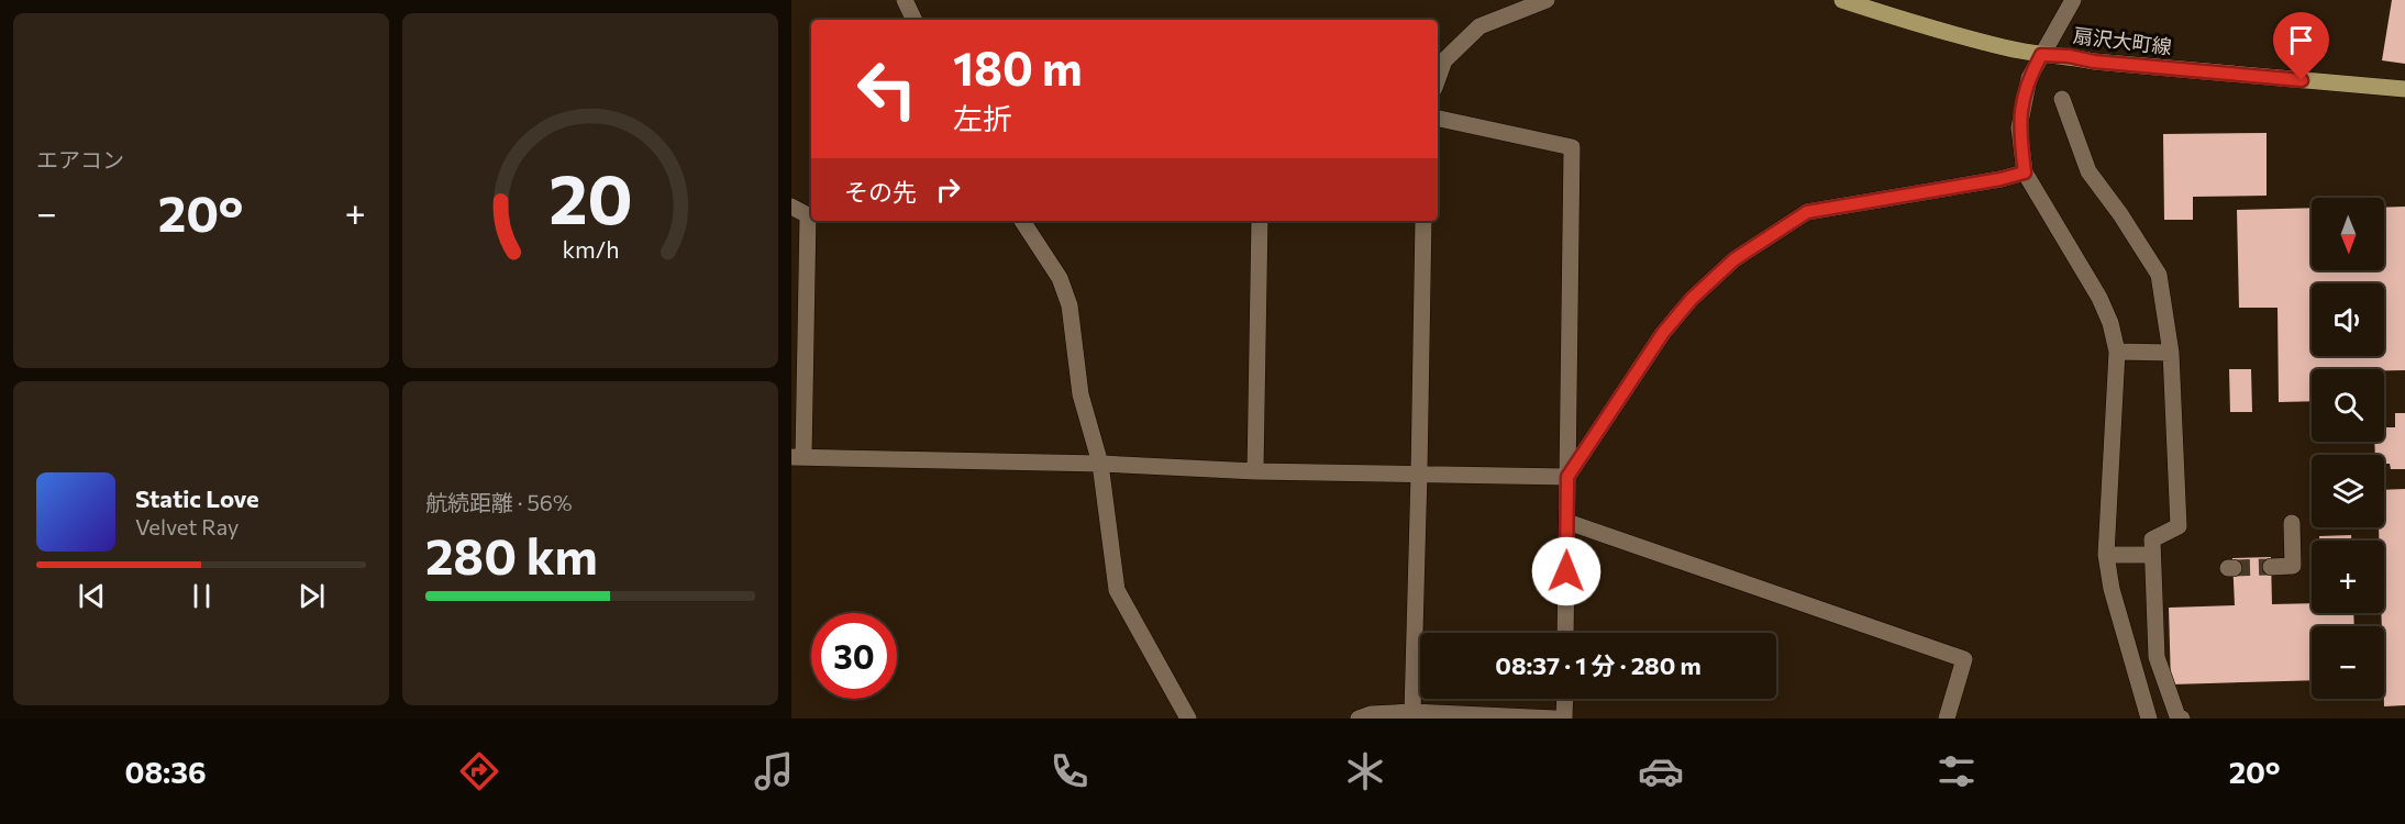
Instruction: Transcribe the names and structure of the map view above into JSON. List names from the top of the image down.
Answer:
{
  "streets": {
    "main road": ["扇沢大町線"]
  },
  "north": "bottom",
  "page": {
    "tile": [
      "エアコン",
      ["航続距離 · 56%", "280 km"]
    ],
    "turn": ["180 m", "左折"],
    "then": "その先",
    "heat": ["−", "20°", "+"],
    "map_buttons": ["+", "−"],
    "song": ["Static Love", "Velvet Ray"],
    "limit": "30",
    "trip": "08:37 · 1 分 · 280 m",
    "tabs": ["08:36", "20°"],
    "gauge": ["20", "km/h"]
  }
}
